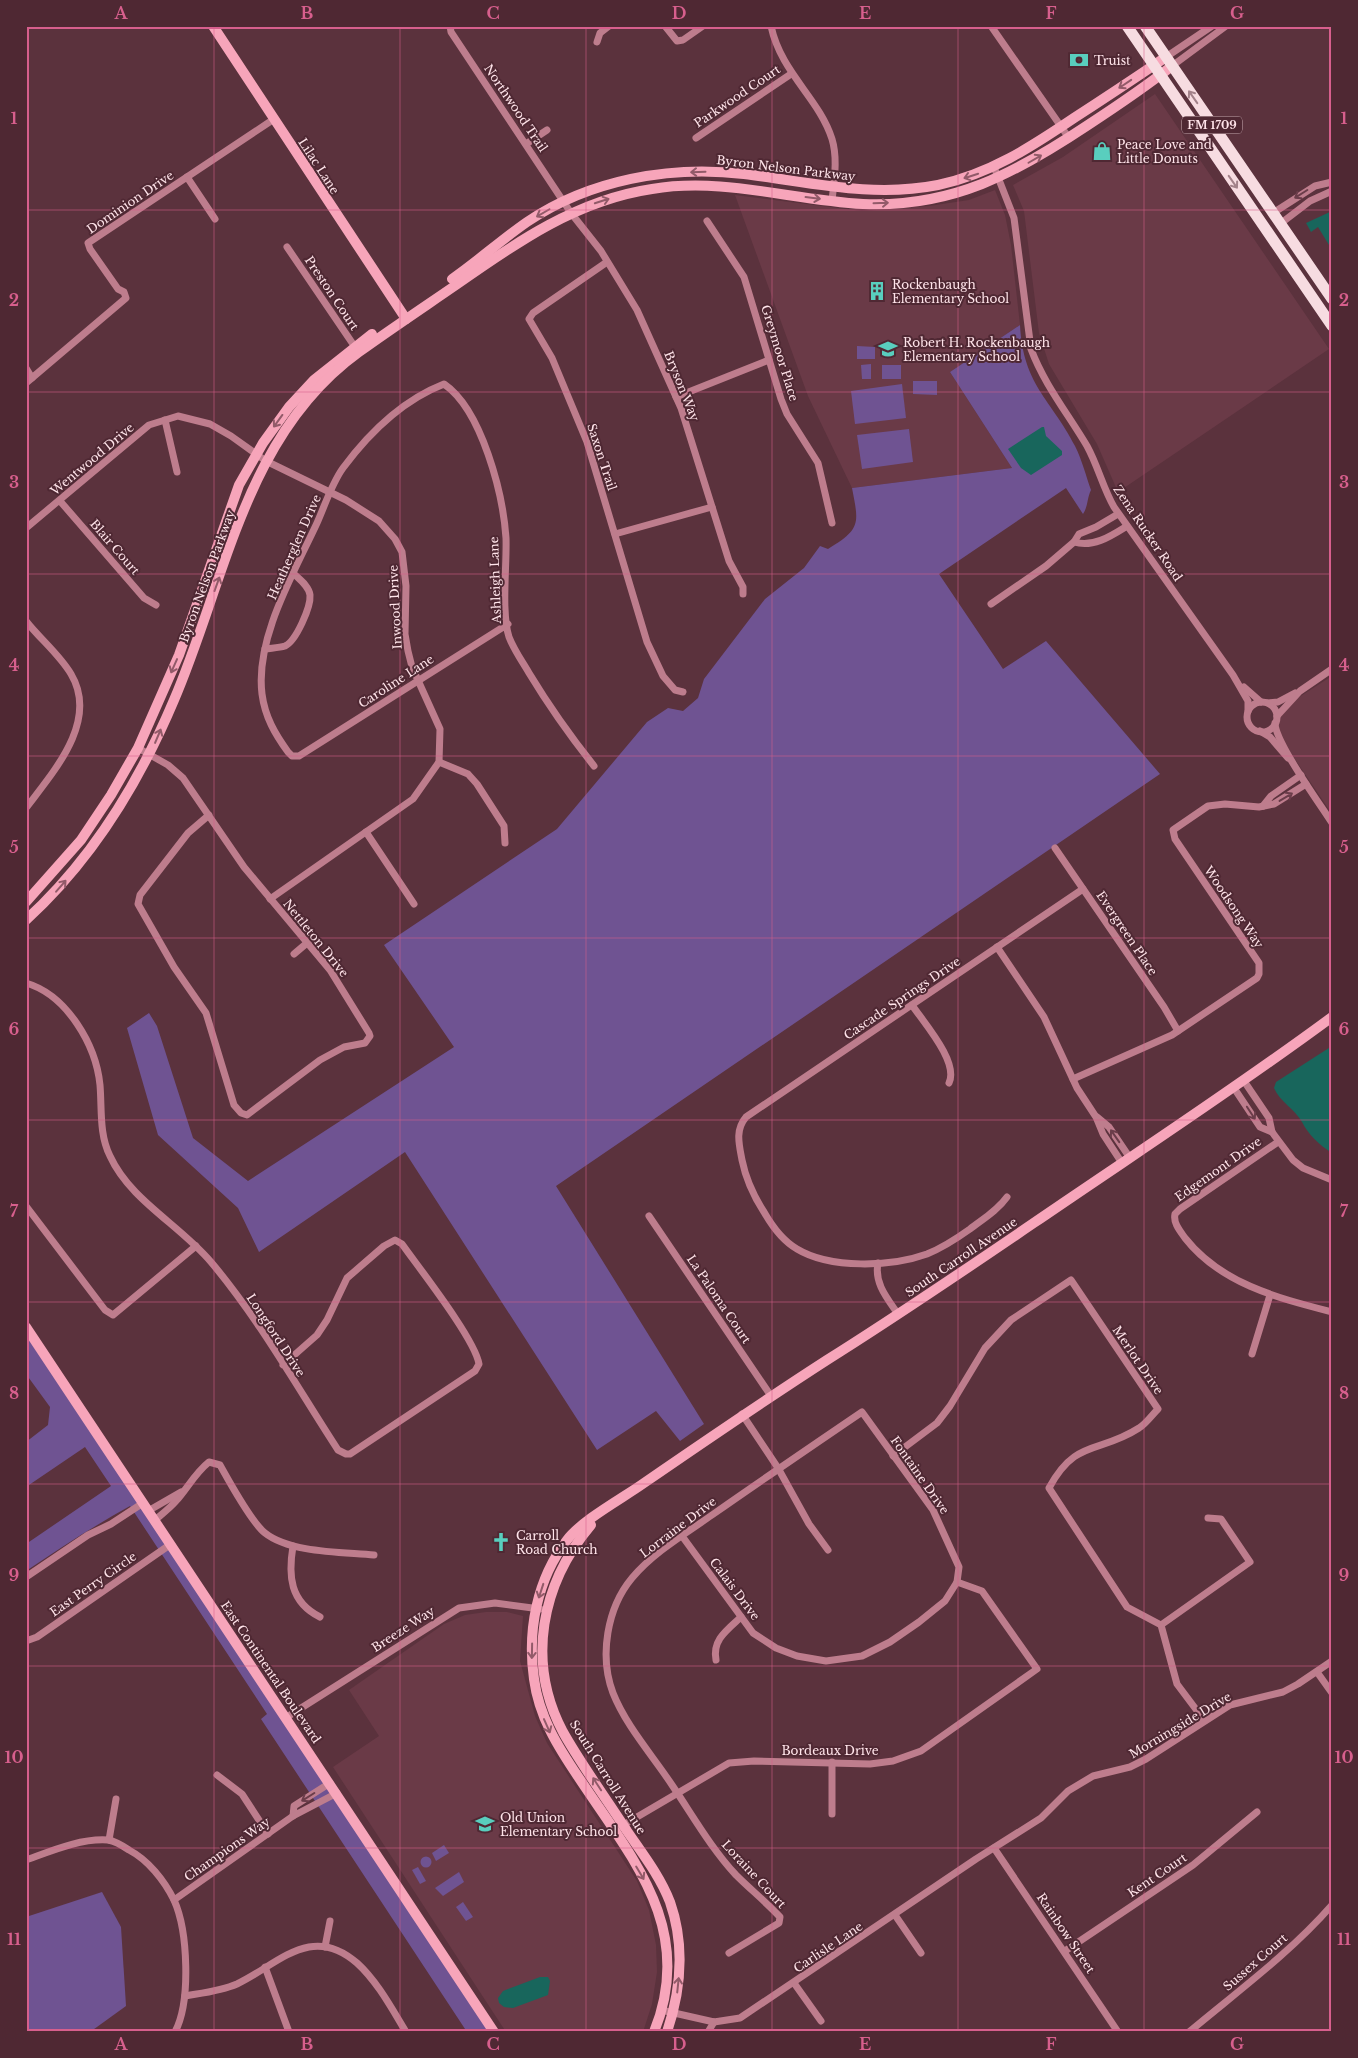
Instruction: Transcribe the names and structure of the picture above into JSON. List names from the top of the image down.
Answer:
{
  "streets": {
    "main road": ["FM 1709"],
    "street": [
      "Parkwood Court",
      "Northwood Trail",
      "Lilac Lane",
      "Byron Nelson Parkway",
      "Dominion Drive",
      "Preston Court",
      "Greymoor Place",
      "Bryson Way",
      "Saxon Trail",
      "Wentwood Drive",
      "Zena Rucker Road",
      "Blair Court",
      "Heatherglen Drive",
      "Ashleigh Lane",
      "Inwood Drive",
      "Caroline Lane",
      "Woodsong Way",
      "Evergreen Place",
      "Nettleton Drive",
      "Cascade Springs Drive",
      "Edgemont Drive",
      "South Carroll Avenue",
      "La Paloma Court",
      "Longford Drive",
      "Merlot Drive",
      "Fontaine Drive",
      "Lorraine Drive",
      "East Perry Circle",
      "Calais Drive",
      "Breeze Way",
      "East Continental Boulevard",
      "Morningside Drive",
      "Bordeaux Drive",
      "Champions Way",
      "Loraine Court",
      "Kent Court",
      "Rainbow Street",
      "Carlisle Lane",
      "Sussex Court"
    ]
  },
  "crossings": [
    ["Northwood Trail", "Byron Nelson Parkway"],
    ["Northwood Trail", "Bryson Way"],
    ["FM 1709", "Byron Nelson Parkway"],
    ["Lilac Lane", "Byron Nelson Parkway"],
    ["Lilac Lane", "Dominion Drive"],
    ["Byron Nelson Parkway", "Preston Court"],
    ["Byron Nelson Parkway", "Bryson Way"],
    ["Byron Nelson Parkway", "Wentwood Drive"],
    ["Byron Nelson Parkway", "Zena Rucker Road"],
    ["Byron Nelson Parkway", "Inwood Drive"],
    ["Byron Nelson Parkway", "Nettleton Drive"],
    ["Bryson Way", "Saxon Trail"],
    ["Wentwood Drive", "Blair Court"],
    ["Wentwood Drive", "Inwood Drive"],
    ["Heatherglen Drive", "Ashleigh Lane"],
    ["Heatherglen Drive", "Inwood Drive"],
    ["Heatherglen Drive", "Caroline Lane"],
    ["Ashleigh Lane", "Caroline Lane"],
    ["Inwood Drive", "Caroline Lane"],
    ["Woodsong Way", "Evergreen Place"],
    ["Evergreen Place", "Cascade Springs Drive"],
    ["South Carroll Avenue", "La Paloma Court"],
    ["South Carroll Avenue", "Breeze Way"],
    ["South Carroll Avenue", "Bordeaux Drive"],
    ["South Carroll Avenue", "Carlisle Lane"],
    ["Merlot Drive", "Fontaine Drive"],
    ["Fontaine Drive", "Lorraine Drive"],
    ["Fontaine Drive", "Calais Drive"],
    ["Fontaine Drive", "Bordeaux Drive"],
    ["Lorraine Drive", "Calais Drive"],
    ["Lorraine Drive", "Bordeaux Drive"],
    ["Lorraine Drive", "Loraine Court"],
    ["East Perry Circle", "East Continental Boulevard"],
    ["Calais Drive", "Bordeaux Drive"],
    ["Breeze Way", "East Continental Boulevard"],
    ["East Continental Boulevard", "Champions Way"],
    ["Morningside Drive", "Rainbow Street"],
    ["Morningside Drive", "Carlisle Lane"],
    ["Bordeaux Drive", "Loraine Court"],
    ["Kent Court", "Rainbow Street"],
    ["Rainbow Street", "Carlisle Lane"]
  ],
  "places": {
    "bank": ["Truist"],
    "shop": ["Peace Love and Little Donuts"],
    "building": ["Rockenbaugh Elementary School"],
    "school or university": ["Robert H. Rockenbaugh Elementary School", "Old Union Elementary School"],
    "church": ["Carroll Road Church"]
  },
  "grid": {
    "columns": [
      "A",
      "B",
      "C",
      "D",
      "E",
      "F",
      "G"
    ],
    "rows": [
      "1",
      "2",
      "3",
      "4",
      "5",
      "6",
      "7",
      "8",
      "9",
      "10",
      "11"
    ]
  }
}
